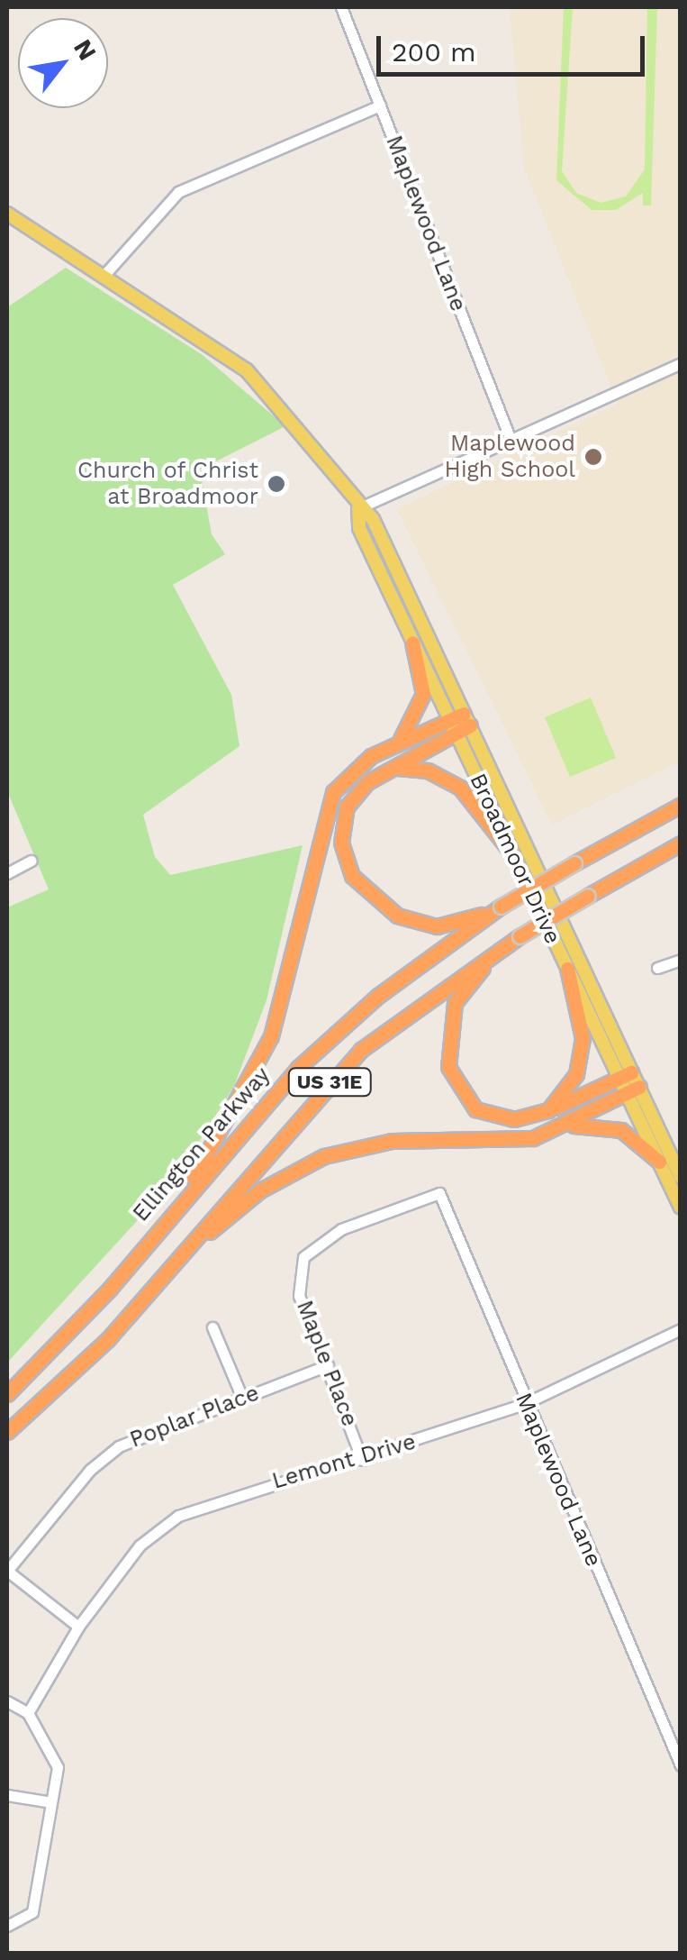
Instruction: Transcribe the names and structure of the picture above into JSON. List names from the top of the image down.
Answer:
{
  "streets": {
    "highway": ["US 31E", "Ellington Parkway"],
    "main road": ["Broadmoor Drive"],
    "street": [
      "Maplewood Lane",
      "Maple Place",
      "Poplar Place",
      "Lemont Drive"
    ]
  },
  "crossings": [
    ["Maplewood Lane", "Maple Place"],
    ["Maplewood Lane", "Lemont Drive"],
    ["Maple Place", "Poplar Place"],
    ["Maple Place", "Lemont Drive"]
  ],
  "places": ["Maplewood High School", "Church of Christ at Broadmoor"],
  "scale_bar": "200 m",
  "north": "top right"
}
